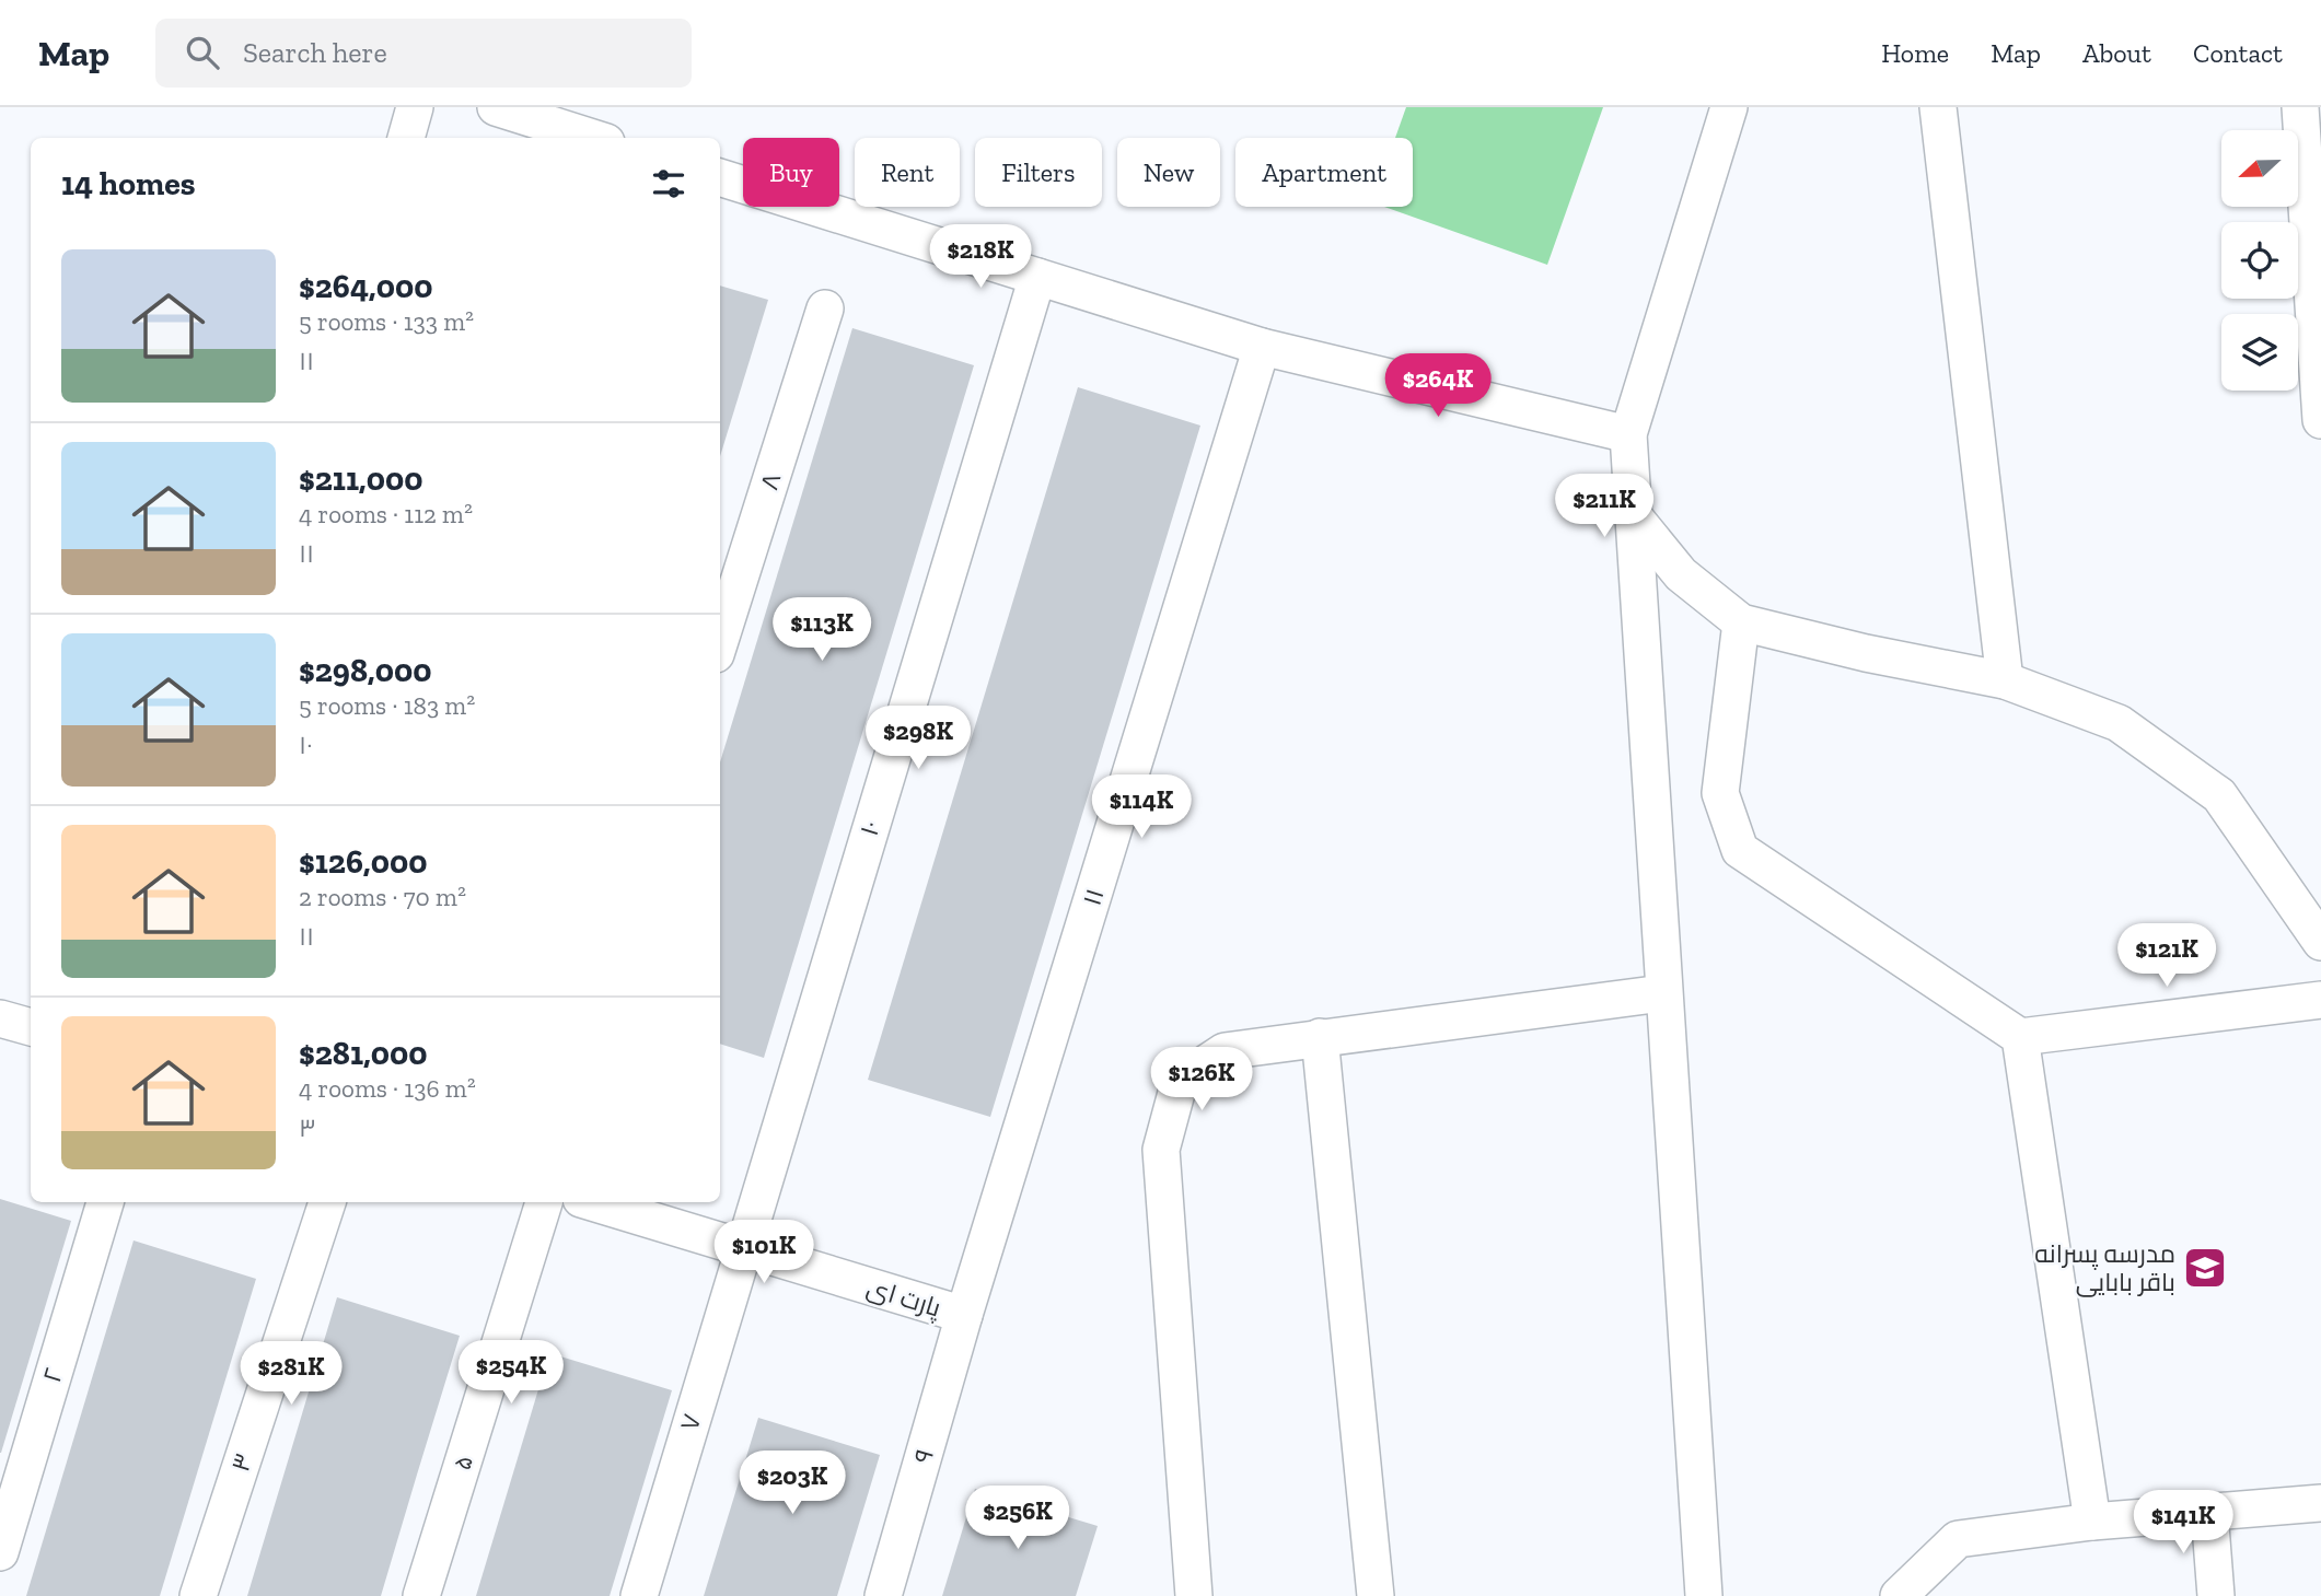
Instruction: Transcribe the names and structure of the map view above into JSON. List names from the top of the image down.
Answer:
{
  "streets": {
    "street": [
      "۸",
      "۱۰",
      "۱۱",
      "پارت ای",
      "۲",
      "۷",
      "۹",
      "۳",
      "۵"
    ]
  },
  "crossings": [
    ["۱۰", "پارت ای"],
    ["۱۰", "۷"],
    ["۱۱", "پارت ای"],
    ["۱۱", "۹"],
    ["پارت ای", "۷"],
    ["پارت ای", "۹"]
  ],
  "places": {
    "school or university": ["مدرسه پسرانه باقر بابایی"]
  },
  "north": "left",
  "page": {
    "header": "Map",
    "search": "Search here",
    "nav": [
      "Home",
      "Map",
      "About",
      "Contact"
    ],
    "chip": [
      "Buy",
      "Rent",
      "Filters",
      "New",
      "Apartment"
    ],
    "heading": "14 homes",
    "price": [
      "$218K",
      "$264K",
      "$211K",
      "$113K",
      "$298K",
      "$114K",
      "$121K",
      "$126K",
      "$101K",
      "$254K",
      "$281K",
      "$203K",
      "$256K",
      "$141K"
    ],
    "list": [
      {
        "name": "$264,000",
        "note": "5 rooms · 133 m² · ۱۱"
      },
      {
        "name": "$211,000",
        "note": "4 rooms · 112 m² · ۱۱"
      },
      {
        "name": "$298,000",
        "note": "5 rooms · 183 m² · ۱۰"
      },
      {
        "name": "$126,000",
        "note": "2 rooms · 70 m² · ۱۱"
      },
      {
        "name": "$281,000",
        "note": "4 rooms · 136 m² · ۳"
      }
    ]
  }
}
